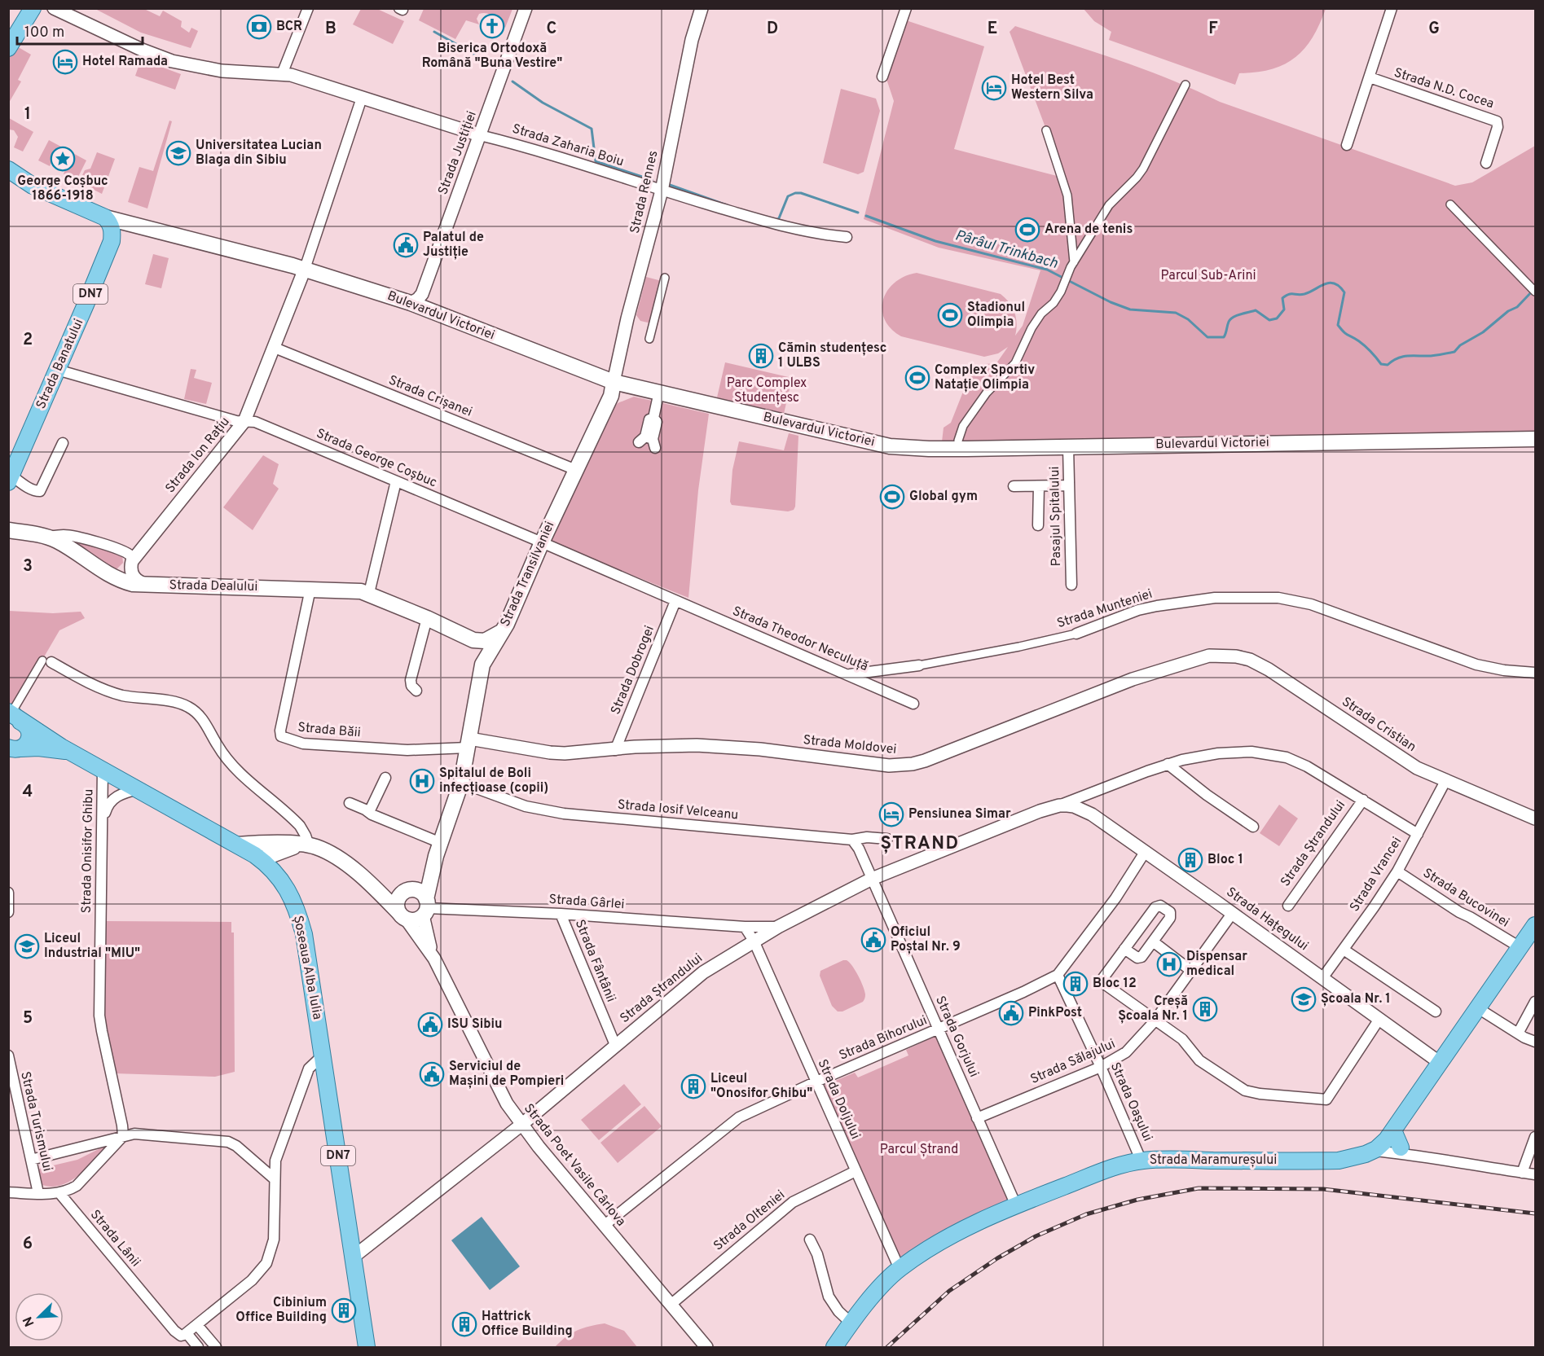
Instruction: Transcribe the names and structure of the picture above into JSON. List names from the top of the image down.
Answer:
{
  "streets": {
    "main road": [
      "DN7",
      "Bulevardul Victoriei",
      "Strada Banatului",
      "Strada Transilvaniei",
      "Strada Dealului",
      "Șoseaua Alba Iulia",
      "Strada Maramureșului"
    ],
    "street": [
      "Strada N.D. Cocea",
      "Strada Zaharia Boiu",
      "Strada Justiției",
      "Strada Rennes",
      "Strada Crișanei",
      "Strada Ion Rațiu",
      "Strada George Coșbuc",
      "Pasajul Spitalului",
      "Strada Munteniei",
      "Strada Theodor Neculuță",
      "Strada Dobrogei",
      "Strada Cristian",
      "Strada Băii",
      "Strada Moldovei",
      "Strada Iosif Velceanu",
      "Strada Ștrandului",
      "Strada Onisifor Ghibu",
      "Strada Vrancei",
      "Strada Bucovinei",
      "Strada Gârlei",
      "Strada Hațegului",
      "Strada Fântânii",
      "Strada Gorjului",
      "Strada Bihorului",
      "Strada Sălajului",
      "Strada Doljului",
      "Strada Oașului",
      "Strada Turismului",
      "Strada Poet Vasile Cârlova",
      "Strada Olteniei",
      "Strada Lânii"
    ]
  },
  "crossings": [
    ["Strada Zaharia Boiu", "Strada Justiției"],
    ["Strada Zaharia Boiu", "Strada Rennes"],
    ["Strada Justiției", "Bulevardul Victoriei"],
    ["Strada Rennes", "Bulevardul Victoriei"],
    ["Strada Rennes", "Strada Transilvaniei"],
    ["Bulevardul Victoriei", "Strada Banatului"],
    ["Bulevardul Victoriei", "Strada Ion Rațiu"],
    ["Bulevardul Victoriei", "Pasajul Spitalului"],
    ["Bulevardul Victoriei", "Strada Transilvaniei"],
    ["Strada Banatului", "Strada George Coșbuc"],
    ["Strada Crișanei", "Strada Ion Rațiu"],
    ["Strada Crișanei", "Strada Transilvaniei"],
    ["Strada Ion Rațiu", "Strada George Coșbuc"],
    ["Strada George Coșbuc", "Strada Transilvaniei"],
    ["Strada George Coșbuc", "Strada Theodor Neculuță"],
    ["Strada George Coșbuc", "Strada Dobrogei"],
    ["Strada Transilvaniei", "Strada Băii"],
    ["Strada Transilvaniei", "Strada Moldovei"],
    ["Strada Transilvaniei", "Strada Iosif Velceanu"],
    ["Strada Transilvaniei", "Strada Gârlei"],
    ["Strada Transilvaniei", "Strada Poet Vasile Cârlova"],
    ["Strada Dealului", "Strada Băii"],
    ["Strada Munteniei", "Strada Theodor Neculuță"],
    ["Strada Theodor Neculuță", "Strada Dobrogei"],
    ["Strada Dobrogei", "Strada Moldovei"],
    ["Strada Cristian", "Strada Moldovei"],
    ["Strada Cristian", "Strada Vrancei"],
    ["Strada Băii", "Strada Moldovei"],
    ["Strada Ștrandului", "Strada Vrancei"],
    ["Strada Ștrandului", "Strada Gârlei"],
    ["Strada Ștrandului", "Strada Hațegului"],
    ["Strada Ștrandului", "Strada Fântânii"],
    ["Strada Ștrandului", "Șoseaua Alba Iulia"],
    ["Strada Ștrandului", "Strada Gorjului"],
    ["Strada Ștrandului", "Strada Doljului"],
    ["Strada Ștrandului", "Strada Poet Vasile Cârlova"],
    ["Strada Onisifor Ghibu", "Șoseaua Alba Iulia"],
    ["Strada Vrancei", "Strada Bucovinei"],
    ["Strada Vrancei", "Strada Hațegului"],
    ["Strada Bucovinei", "Strada Maramureșului"],
    ["Strada Gârlei", "Strada Fântânii"],
    ["Strada Gârlei", "Strada Poet Vasile Cârlova"],
    ["Strada Hațegului", "Strada Bihorului"],
    ["Strada Hațegului", "Strada Sălajului"],
    ["Strada Hațegului", "Strada Maramureșului"],
    ["Strada Gorjului", "Strada Bihorului"],
    ["Strada Gorjului", "Strada Sălajului"],
    ["Strada Gorjului", "Strada Maramureșului"],
    ["Strada Bihorului", "Strada Doljului"],
    ["Strada Bihorului", "Strada Oașului"],
    ["Strada Bihorului", "Strada Poet Vasile Cârlova"],
    ["Strada Sălajului", "Strada Oașului"],
    ["Strada Doljului", "Strada Maramureșului"],
    ["Strada Doljului", "Strada Olteniei"],
    ["Strada Oașului", "Strada Maramureșului"],
    ["Strada Poet Vasile Cârlova", "Strada Olteniei"]
  ],
  "districts": ["ȘTRAND"],
  "water": ["Pârâul Trinkbach"],
  "parks": ["Parcul Sub-Arini", "Parc Complex Studențesc", "Parcul Ștrand"],
  "places": {
    "church": ["Biserica Ortodoxă Română \"Buna Vestire\""],
    "bank": ["BCR"],
    "hotel": ["Hotel Ramada", "Hotel Best Western Silva", "Pensiunea Simar"],
    "school or university": ["Universitatea Lucian Blaga din Sibiu", "Liceul Industrial \"MIU\"", "Școala Nr. 1"],
    "place": ["George Coșbuc 1866-1918"],
    "sports": [
      "Arena de tenis",
      "Stadionul Olimpia",
      "Complex Sportiv Natație Olimpia",
      "Global gym"
    ],
    "public building": [
      "Palatul de Justiție",
      "Oficiul Poștal Nr. 9",
      "PinkPost",
      "ISU Sibiu",
      "Serviciul de Mașini de Pompieri"
    ],
    "building": [
      "Cămin studențesc 1 ULBS",
      "Bloc 1",
      "Bloc 12",
      "Creșă Școala Nr. 1",
      "Liceul \"Onosifor Ghibu\"",
      "Cibinium Office Building",
      "Hattrick Office Building"
    ],
    "hospital": ["Spitalul de Boli infecțioase (copii)", "Dispensar medical"]
  },
  "scale_bar": "100 m",
  "north": "bottom left",
  "grid": {
    "columns": [
      "B",
      "C",
      "D",
      "E",
      "F",
      "G"
    ],
    "rows": [
      "1",
      "2",
      "3",
      "4",
      "5",
      "6"
    ]
  }
}
